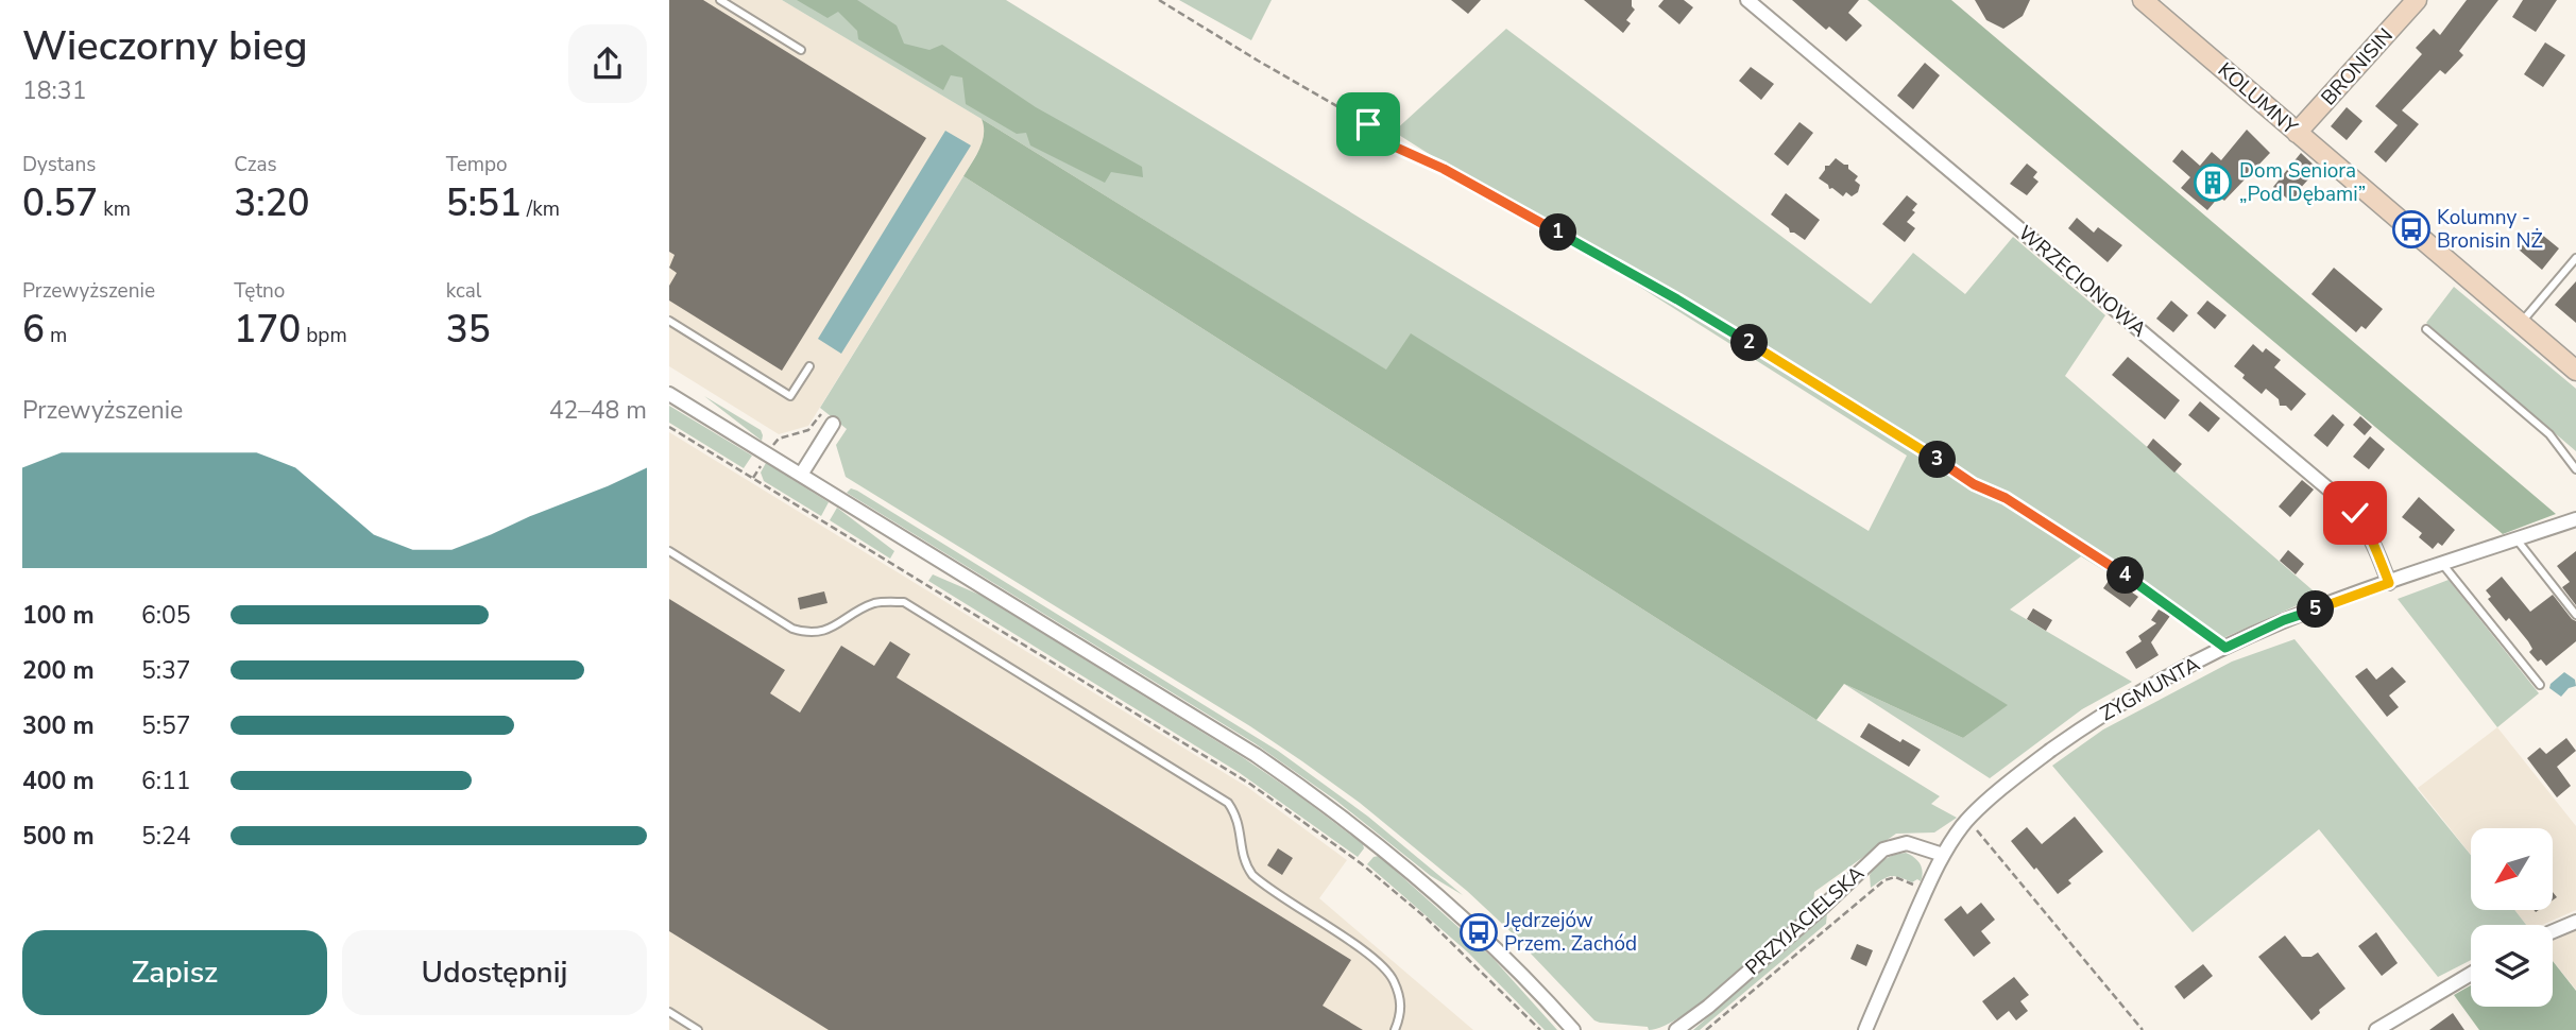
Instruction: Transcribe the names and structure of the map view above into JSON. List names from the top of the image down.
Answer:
{
  "streets": {
    "street": [
      "BRONISIN",
      "KOLUMNY",
      "WRZECIONOWA",
      "ZYGMUNTA",
      "PRZYJACIELSKA"
    ]
  },
  "crossings": [
    ["BRONISIN", "KOLUMNY"],
    ["WRZECIONOWA", "ZYGMUNTA"],
    ["ZYGMUNTA", "PRZYJACIELSKA"]
  ],
  "places": {
    "building": ["Dom Seniora „Pod Dębami”"],
    "bus stop": ["Kolumny - Bronisin NŻ", "Jędrzejów Przem. Zachód"]
  },
  "north": "bottom left",
  "page": {
    "heading": ["Wieczorny bieg", "18:31"],
    "stats": [
      ["Dystans", "0.57 km"],
      ["Czas", "3:20"],
      ["Tempo", "5:51 /km"],
      ["Przewyższenie", "6 m"],
      ["Tętno", "170 bpm"],
      ["kcal", "35"]
    ],
    "pins": [
      "1",
      "2",
      "3",
      "4",
      "5"
    ],
    "chart": ["Przewyższenie", "42–48 m"],
    "list": [
      {
        "name": "100 m",
        "note": "6:05"
      },
      {
        "name": "200 m",
        "note": "5:37"
      },
      {
        "name": "300 m",
        "note": "5:57"
      },
      {
        "name": "400 m",
        "note": "6:11"
      },
      {
        "name": "500 m",
        "note": "5:24"
      }
    ],
    "buttons": ["Zapisz", "Udostępnij"]
  }
}
